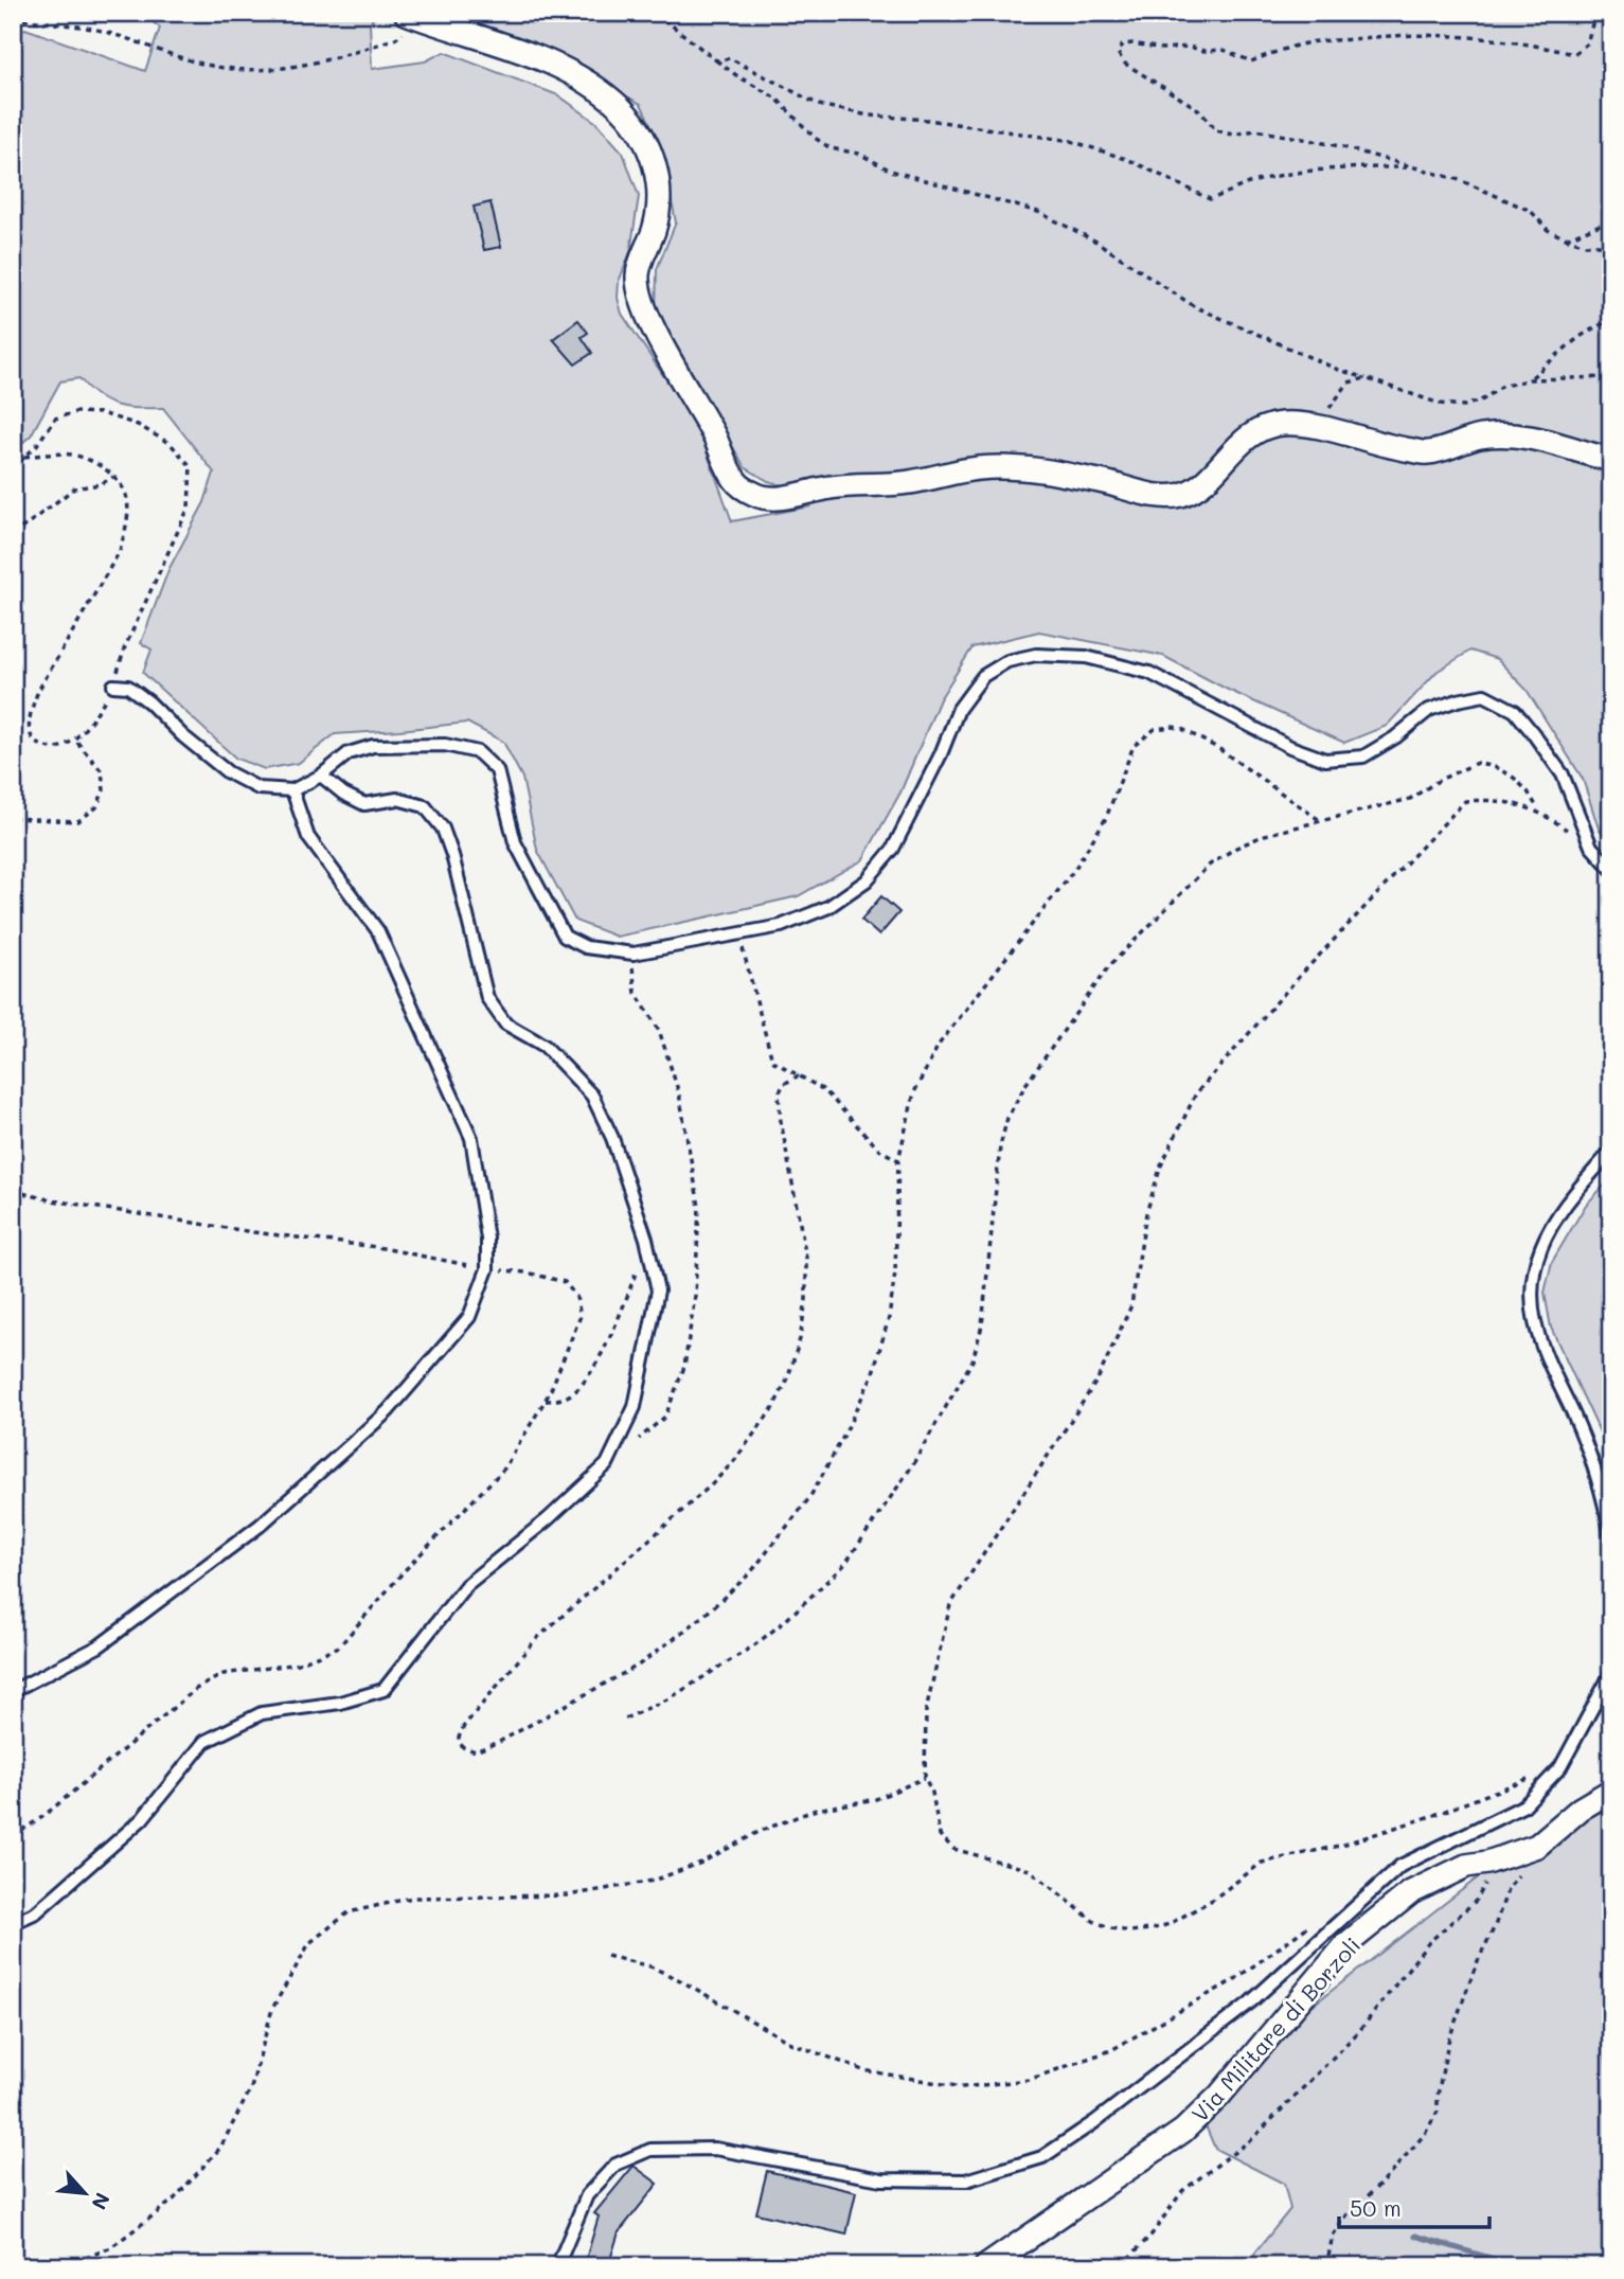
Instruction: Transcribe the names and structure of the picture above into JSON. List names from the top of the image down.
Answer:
{
  "streets": {
    "street": ["Via Militare di Borzoli"]
  },
  "scale_bar": "50 m",
  "north": "bottom right"
}
